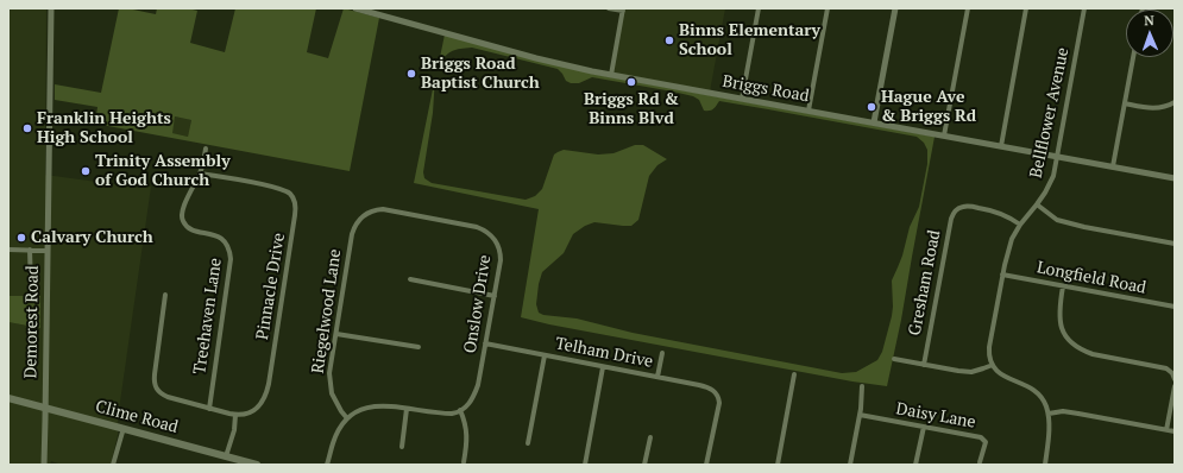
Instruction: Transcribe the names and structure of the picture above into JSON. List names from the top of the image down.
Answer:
{
  "streets": {
    "main road": ["Clime Road"],
    "street": [
      "Briggs Road",
      "Bellflower Avenue",
      "Longfield Road",
      "Gresham Road",
      "Pinnacle Drive",
      "Onslow Drive",
      "Riegelwood Lane",
      "Treehaven Lane",
      "Demorest Road",
      "Telham Drive",
      "Daisy Lane"
    ]
  },
  "crossings": [
    ["Briggs Road", "Bellflower Avenue"],
    ["Bellflower Avenue", "Longfield Road"],
    ["Bellflower Avenue", "Gresham Road"],
    ["Pinnacle Drive", "Treehaven Lane"],
    ["Onslow Drive", "Riegelwood Lane"],
    ["Onslow Drive", "Telham Drive"],
    ["Demorest Road", "Clime Road"]
  ],
  "places": [
    "Binns Elementary School",
    "Briggs Road Baptist Church",
    "Briggs Rd & Binns Blvd",
    "Hague Ave & Briggs Rd",
    "Franklin Heights High School",
    "Trinity Assembly of God Church",
    "Calvary Church"
  ],
  "north": "top"
}
